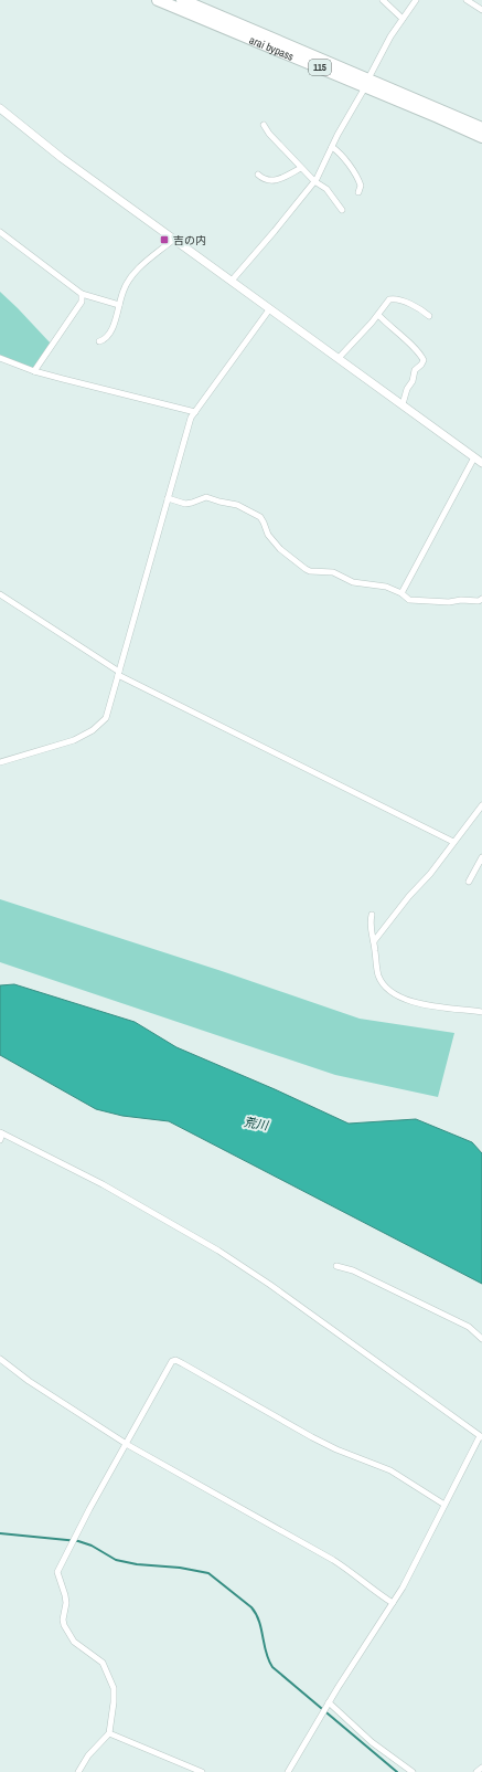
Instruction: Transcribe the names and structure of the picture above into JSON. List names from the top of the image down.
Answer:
{
  "streets": {
    "highway": ["arai bypass", "115"]
  },
  "water": ["荒川"],
  "places": {
    "transit": ["吉の内"]
  }
}
